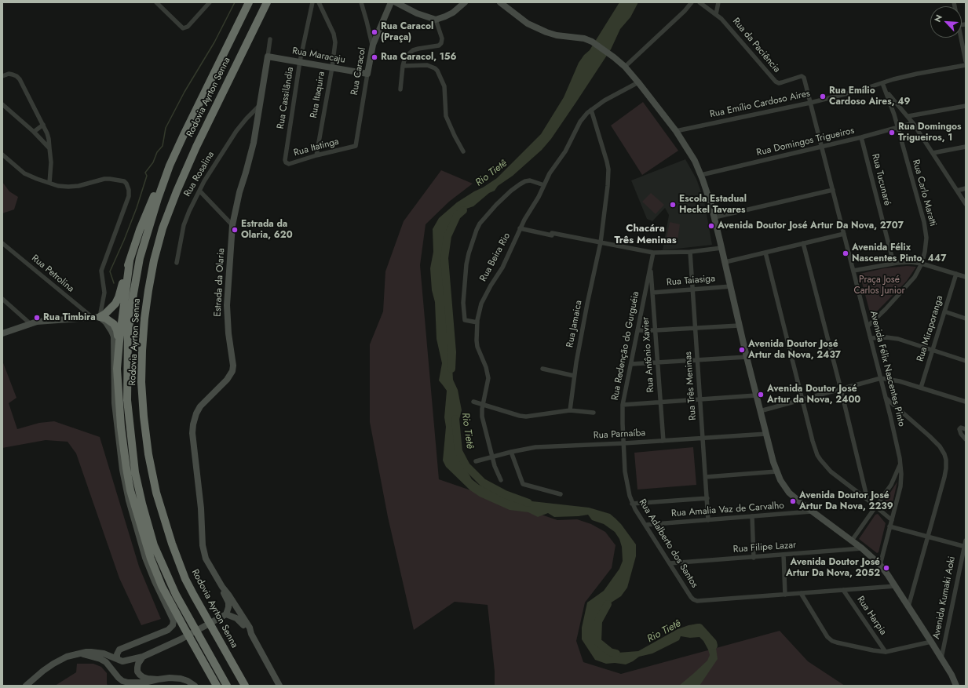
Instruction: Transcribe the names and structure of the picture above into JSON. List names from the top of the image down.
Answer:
{
  "streets": {
    "highway": ["Rodovia Ayrton Senna"],
    "main road": ["Rua Maracaju", "Rua Caracol", "Estrada da Olaria"],
    "street": [
      "Rua da Paciência",
      "Rua Itaquira",
      "Rua Cassilândia",
      "Rua Emílio Cardoso Aires",
      "Rua Domingos Trigueiros",
      "Rua Itatinga",
      "Rua Rosalina",
      "Rua Tucunaré",
      "Rua Carlo Maratti",
      "Rua Beira Rio",
      "Rua Petrolina",
      "Rua Taiasiga",
      "Rua Jamaica",
      "Rua Miraporanga",
      "Rua Redenção do Gurguéia",
      "Rua Antônio Xavier",
      "Avenida Félix Nascentes Pinto",
      "Rua Três Meninas",
      "Rua Parnaíba",
      "Rua Amalia Vaz de Carvalho",
      "Rua Adalberto dos Santos",
      "Rua Filipe Lazar",
      "Avenida Kumaki Aoki",
      "Rua Harpia"
    ]
  },
  "crossings": [
    ["Rua da Paciência", "Avenida Félix Nascentes Pinto"],
    ["Rua Maracaju", "Rua Caracol"],
    ["Rua Maracaju", "Rua Itaquira"],
    ["Rua Maracaju", "Rua Cassilândia"],
    ["Rua Maracaju", "Estrada da Olaria"],
    ["Rua Caracol", "Rua Itatinga"],
    ["Rua Itaquira", "Rua Itatinga"],
    ["Rua Cassilândia", "Rua Itatinga"],
    ["Rua Emílio Cardoso Aires", "Rua Carlo Maratti"],
    ["Rua Emílio Cardoso Aires", "Avenida Félix Nascentes Pinto"],
    ["Rua Domingos Trigueiros", "Rua Tucunaré"],
    ["Rua Domingos Trigueiros", "Rua Carlo Maratti"],
    ["Rua Domingos Trigueiros", "Avenida Félix Nascentes Pinto"],
    ["Rua Rosalina", "Estrada da Olaria"],
    ["Rua Carlo Maratti", "Avenida Félix Nascentes Pinto"],
    ["Rua Beira Rio", "Rua Jamaica"],
    ["Rua Beira Rio", "Rua Parnaíba"],
    ["Rua Taiasiga", "Rua Antônio Xavier"],
    ["Rua Taiasiga", "Rua Três Meninas"],
    ["Rua Redenção do Gurguéia", "Rua Antônio Xavier"],
    ["Rua Redenção do Gurguéia", "Rua Parnaíba"],
    ["Rua Redenção do Gurguéia", "Rua Adalberto dos Santos"],
    ["Rua Antônio Xavier", "Rua Parnaíba"],
    ["Rua Três Meninas", "Rua Parnaíba"],
    ["Rua Três Meninas", "Rua Amalia Vaz de Carvalho"],
    ["Rua Parnaíba", "Rua Adalberto dos Santos"],
    ["Rua Amalia Vaz de Carvalho", "Rua Adalberto dos Santos"],
    ["Rua Adalberto dos Santos", "Rua Filipe Lazar"],
    ["Rua Adalberto dos Santos", "Rua Harpia"]
  ],
  "districts": ["Chacára Três Meninas"],
  "water": ["Rio Tietê"],
  "parks": ["Praça José Carlos Junior"],
  "places": [
    "Rua Caracol (Praça)",
    "Rua Caracol, 156",
    "Rua Emílio Cardoso Aires, 49",
    "Rua Domingos Trigueiros, 1",
    "Escola Estadual Heckel Tavares",
    "Avenida Doutor José Artur Da Nova, 2707",
    "Estrada da Olaria, 620",
    "Avenida Félix Nascentes Pinto, 447",
    "Rua Timbira",
    "Avenida Doutor José Artur da Nova, 2437",
    "Avenida Doutor José Artur da Nova, 2400",
    "Avenida Doutor José Artur Da Nova, 2239",
    "Avenida Doutor José Artur Da Nova, 2052"
  ],
  "north": "top left"
}
